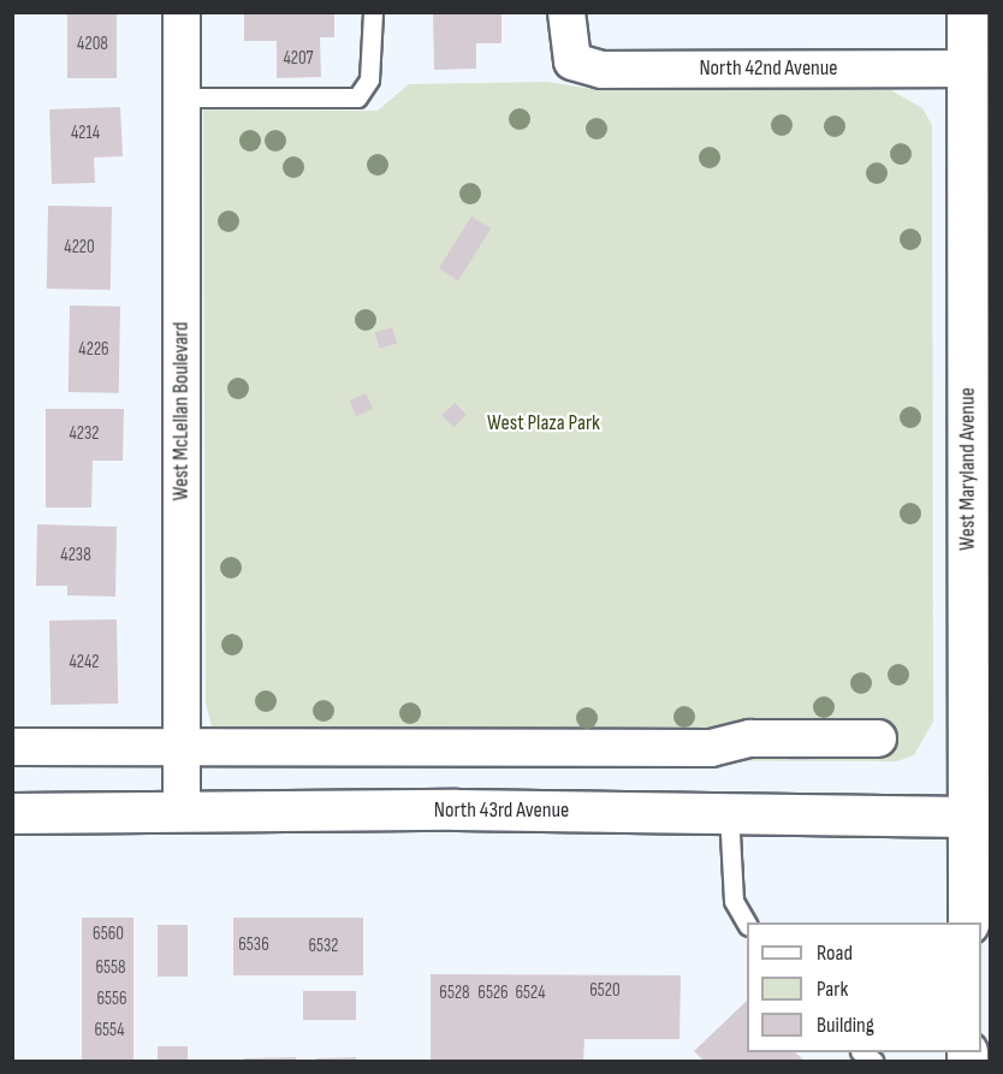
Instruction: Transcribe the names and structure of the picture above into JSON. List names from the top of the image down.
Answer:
{
  "streets": {
    "main road": ["West Maryland Avenue", "North 43rd Avenue"],
    "street": ["North 42nd Avenue", "West McLellan Boulevard"]
  },
  "crossings": [
    ["North 42nd Avenue", "West Maryland Avenue"],
    ["West McLellan Boulevard", "North 43rd Avenue"],
    ["West Maryland Avenue", "North 43rd Avenue"]
  ],
  "parks": ["West Plaza Park"],
  "house_numbers": [
    "4208",
    "4207",
    "4214",
    "4220",
    "4226",
    "4232",
    "4238",
    "4242",
    "6560",
    "6536",
    "6532",
    "6558",
    "6520",
    "6528",
    "6526",
    "6524",
    "6556",
    "6554"
  ],
  "legend": ["Road", "Park", "Building"]
}
